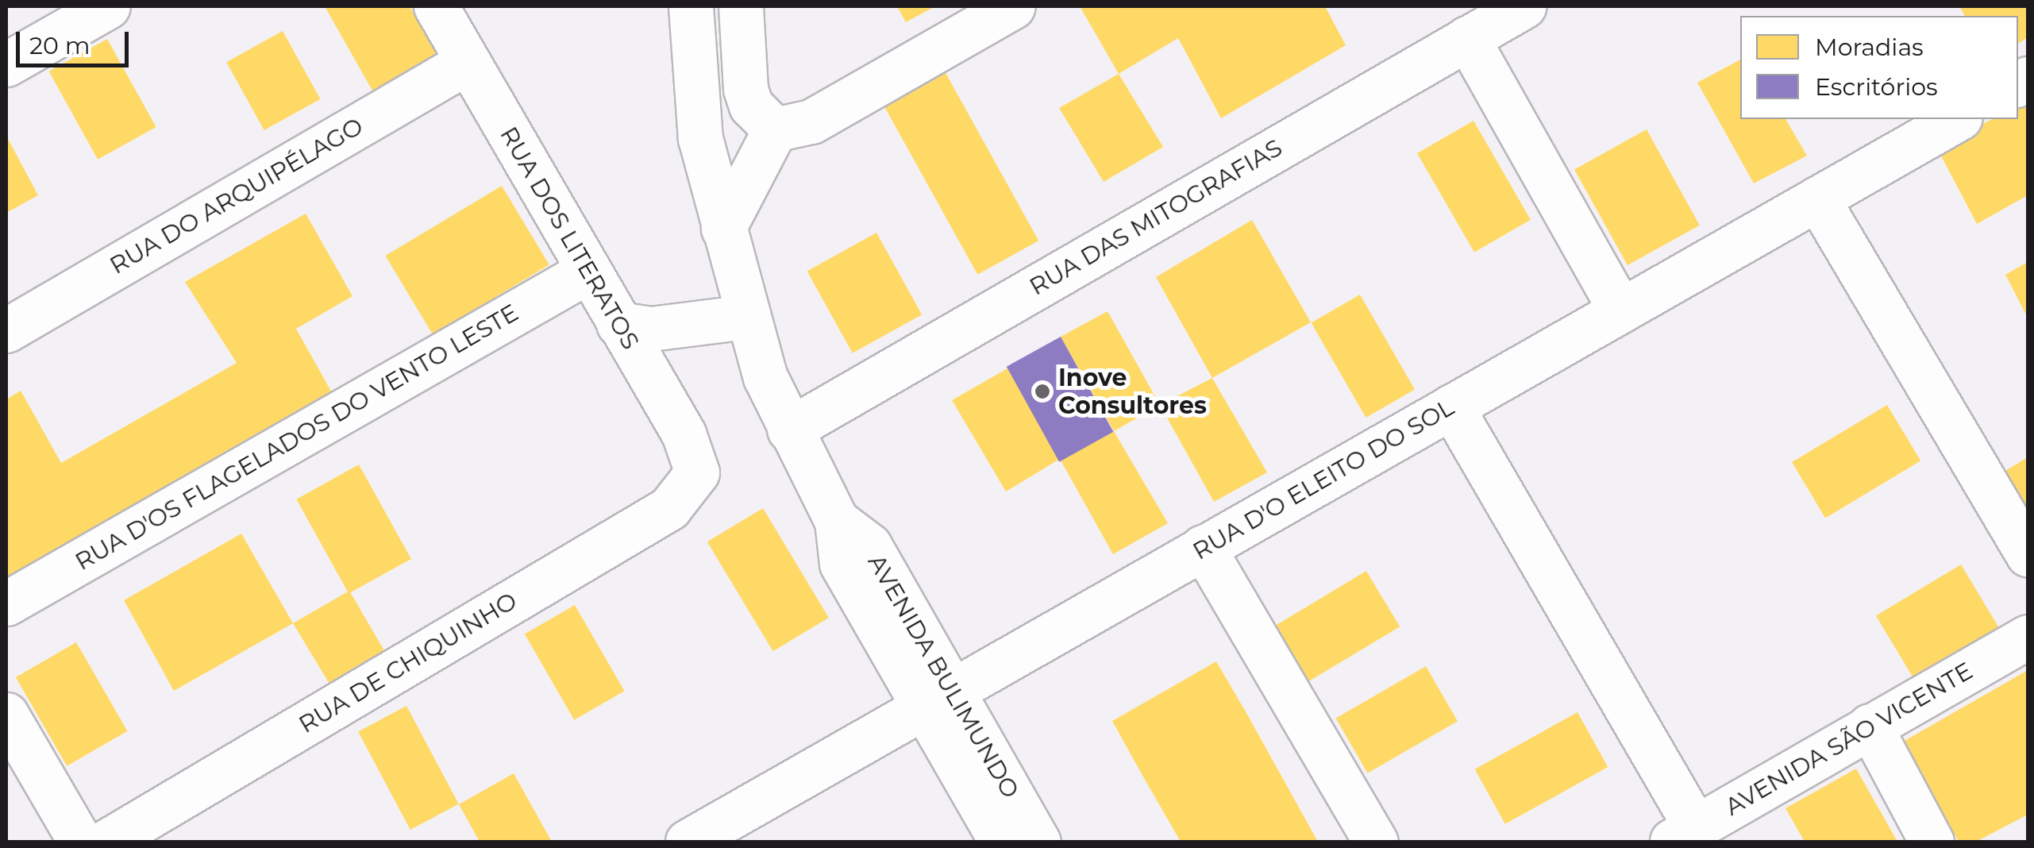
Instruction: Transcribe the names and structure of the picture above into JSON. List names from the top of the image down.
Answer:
{
  "streets": {
    "street": [
      "RUA DO ARQUIPÉLAGO",
      "RUA DAS MITOGRAFIAS",
      "RUA DOS LITERATOS",
      "RUA D'OS FLAGELADOS DO VENTO LESTE",
      "RUA D'O ELEITO DO SOL",
      "RUA DE CHIQUINHO",
      "AVENIDA BULIMUNDO",
      "AVENIDA SÃO VICENTE"
    ]
  },
  "crossings": [
    ["RUA DO ARQUIPÉLAGO", "RUA DOS LITERATOS"],
    ["RUA DAS MITOGRAFIAS", "AVENIDA BULIMUNDO"],
    ["RUA DOS LITERATOS", "RUA D'OS FLAGELADOS DO VENTO LESTE"],
    ["RUA DOS LITERATOS", "RUA DE CHIQUINHO"],
    ["RUA D'O ELEITO DO SOL", "AVENIDA BULIMUNDO"]
  ],
  "places": ["Inove Consultores"],
  "legend": ["Moradias", "Escritórios"],
  "scale_bar": "20 m"
}
